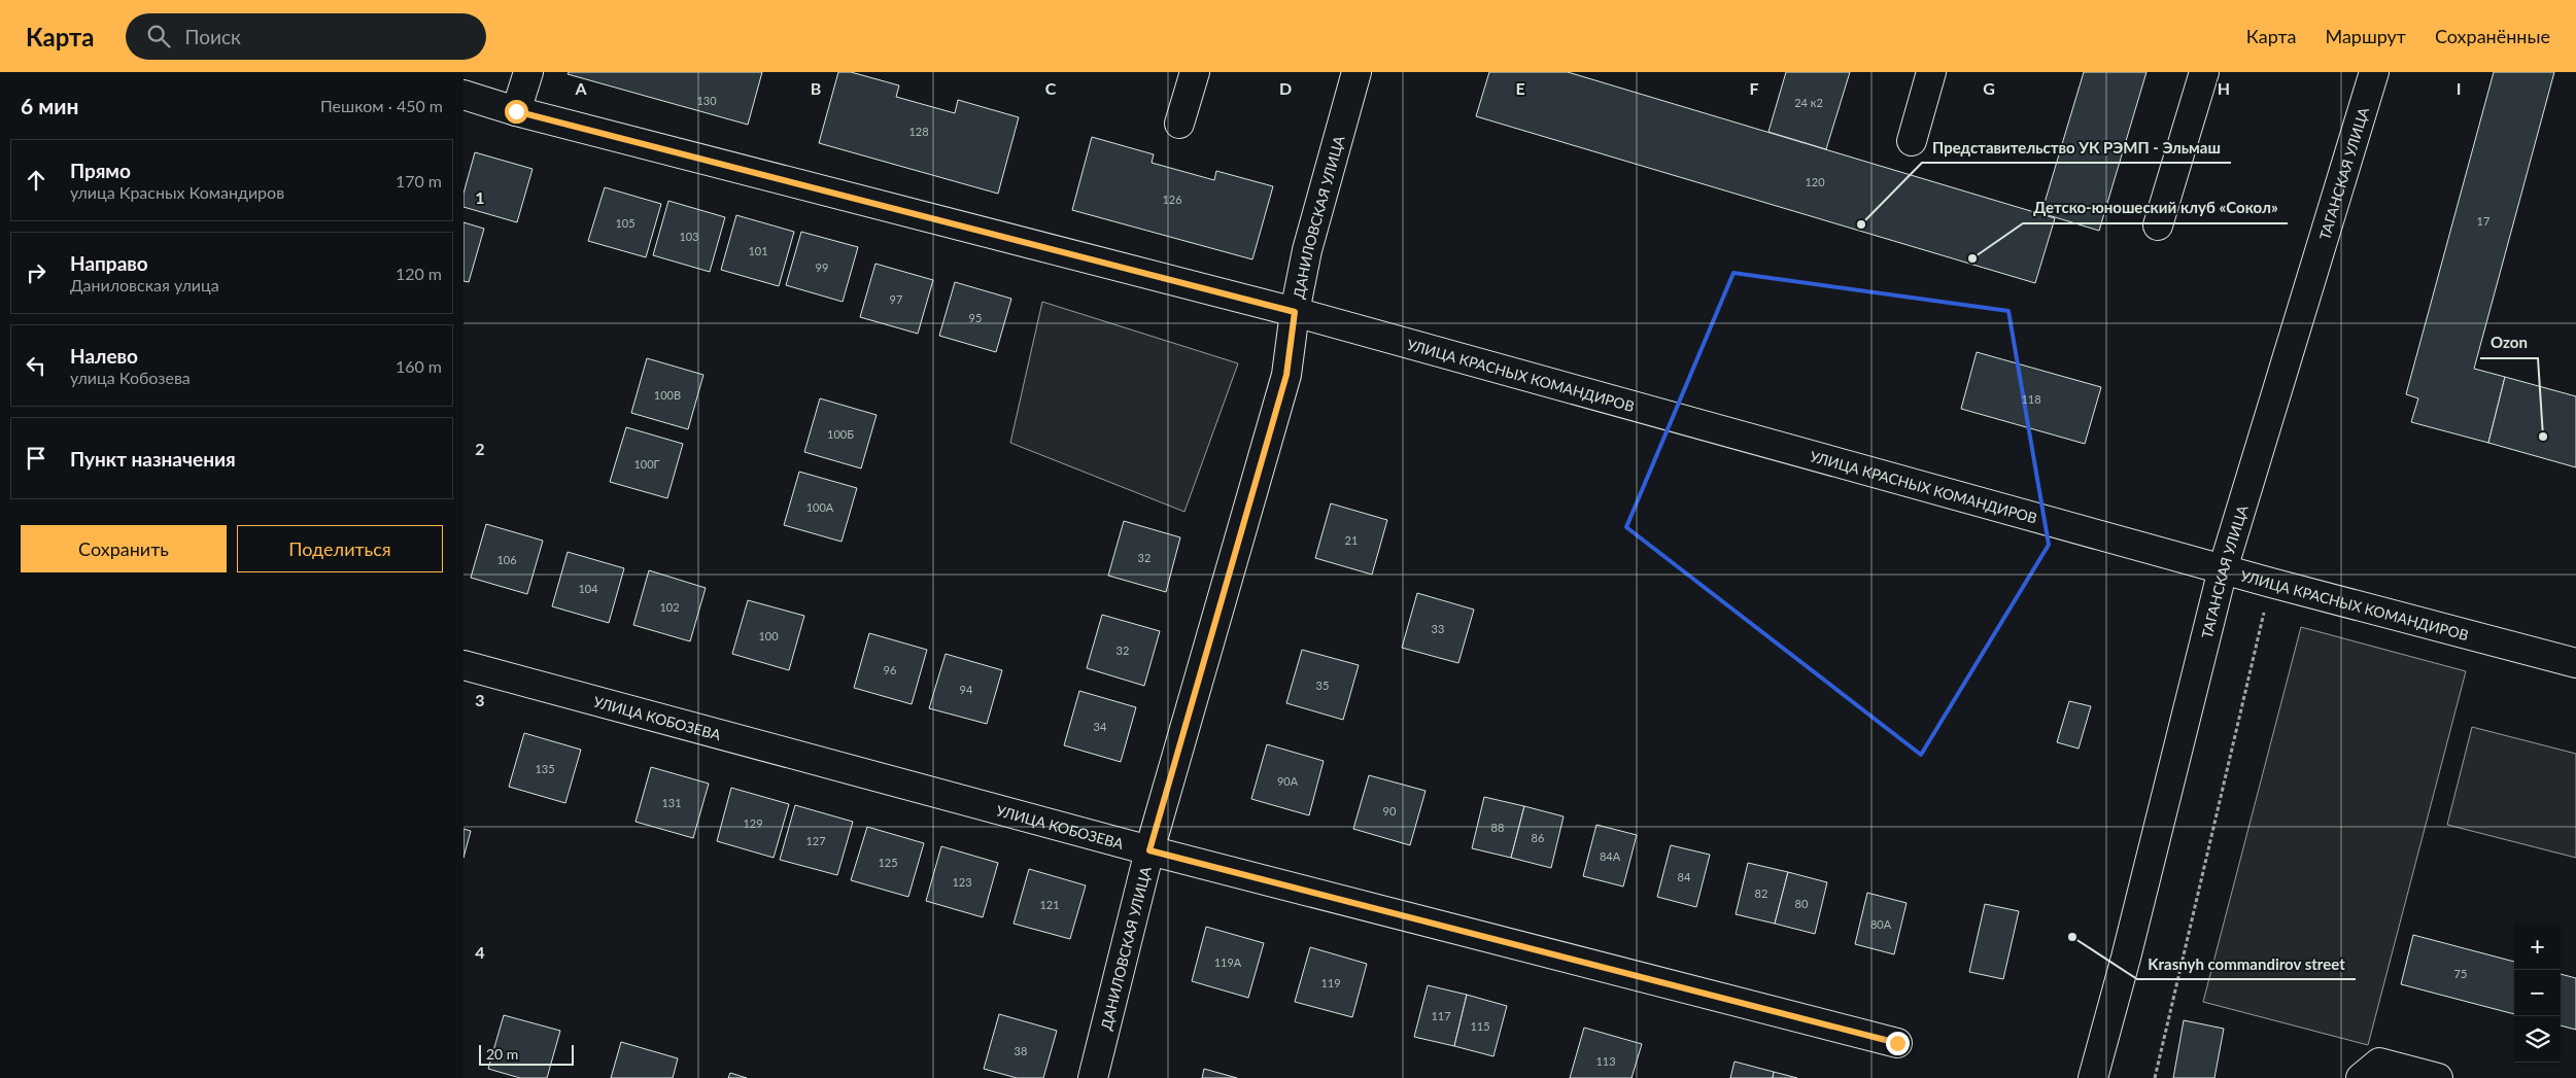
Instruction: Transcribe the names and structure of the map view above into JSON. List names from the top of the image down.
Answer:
{
  "streets": {
    "street": [
      "ТАГАНСКАЯ УЛИЦА",
      "ДАНИЛОВСКАЯ УЛИЦА",
      "УЛИЦА КРАСНЫХ КОМАНДИРОВ",
      "УЛИЦА КОБОЗЕВА"
    ]
  },
  "crossings": [
    ["ТАГАНСКАЯ УЛИЦА", "УЛИЦА КРАСНЫХ КОМАНДИРОВ"],
    ["ДАНИЛОВСКАЯ УЛИЦА", "УЛИЦА КРАСНЫХ КОМАНДИРОВ"],
    ["ДАНИЛОВСКАЯ УЛИЦА", "УЛИЦА КОБОЗЕВА"]
  ],
  "places": [
    "Представительство УК РЭМП - Эльмаш",
    "Детско-юношеский клуб «Сокол»",
    "Ozon",
    "Krasnyh commandirov street"
  ],
  "house_numbers": [
    "130",
    "24 к2",
    "128",
    "120",
    "126",
    "17",
    "105",
    "103",
    "101",
    "99",
    "97",
    "95",
    "100В",
    "118",
    "100Б",
    "100Г",
    "100А",
    "21",
    "32",
    "106",
    "104",
    "102",
    "33",
    "100",
    "32",
    "96",
    "35",
    "94",
    "34",
    "135",
    "90А",
    "131",
    "90",
    "129",
    "88",
    "86",
    "127",
    "84А",
    "125",
    "84",
    "123",
    "82",
    "80",
    "121",
    "80А",
    "119А",
    "75",
    "119",
    "117",
    "115",
    "38",
    "113"
  ],
  "scale_bar": "20 m",
  "page": {
    "header": "Карта",
    "search": "Поиск",
    "nav": ["Карта", "Маршрут", "Сохранённые"],
    "heading": ["6 мин", "Пешком · 450 m"],
    "list": [
      ["Прямо", "улица Красных Командиров", "170 m"],
      ["Направо", "Даниловская улица", "120 m"],
      ["Налево", "улица Кобозева", "160 m"],
      "Пункт назначения"
    ],
    "buttons": ["Сохранить", "Поделиться"],
    "map_buttons": ["+", "−"],
    "scale": "20 m"
  },
  "grid": {
    "columns": [
      "A",
      "B",
      "C",
      "D",
      "E",
      "F",
      "G",
      "H",
      "I"
    ],
    "rows": [
      "1",
      "2",
      "3",
      "4"
    ]
  }
}
